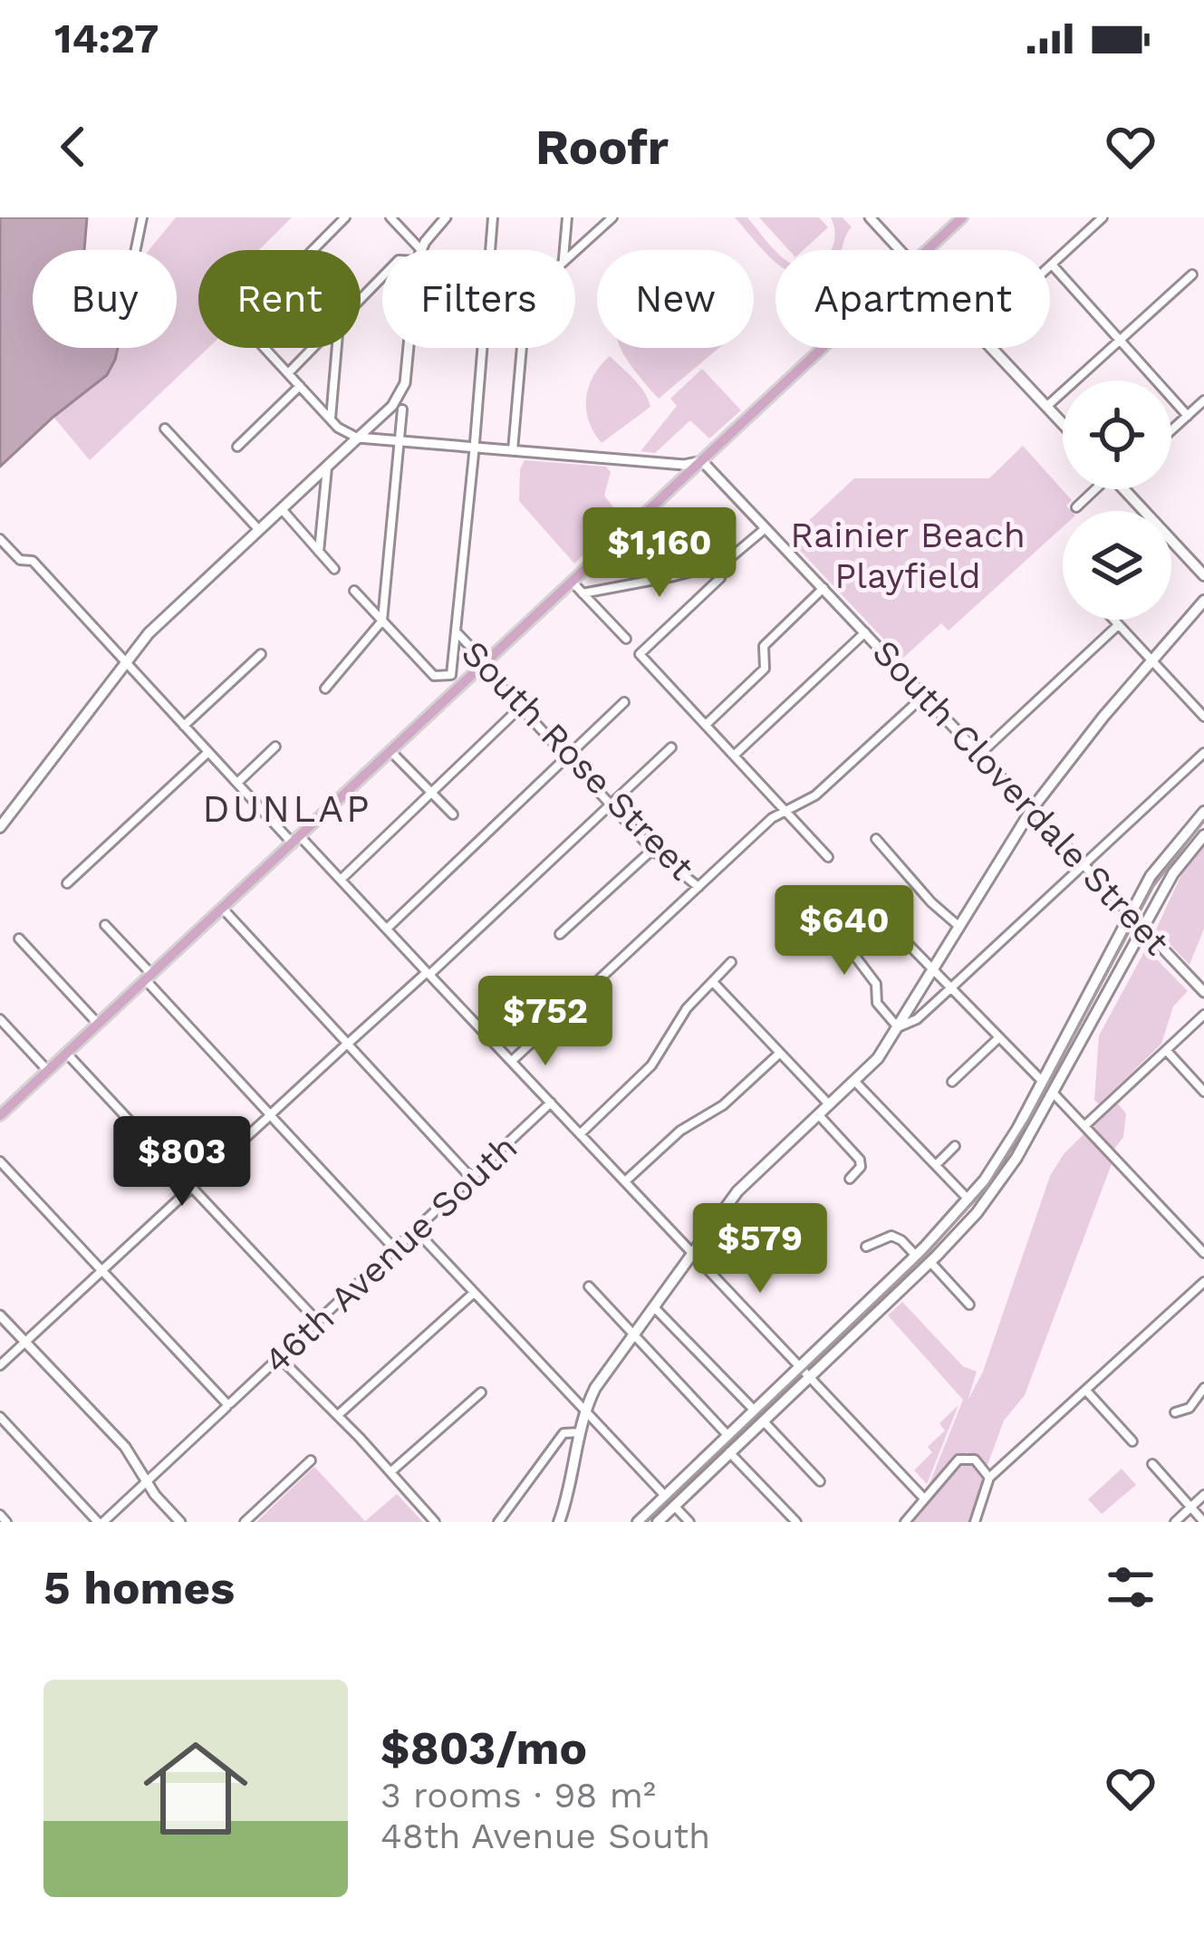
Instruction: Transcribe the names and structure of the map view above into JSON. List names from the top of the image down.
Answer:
{
  "streets": {
    "street": ["South Rose Street", "South Cloverdale Street", "46th Avenue South"]
  },
  "districts": ["DUNLAP"],
  "parks": ["Rainier Beach Playfield"],
  "page": {
    "status": "14:27",
    "header": "Roofr",
    "chip": [
      "Buy",
      "Rent",
      "Filters",
      "New",
      "Apartment"
    ],
    "price": [
      "$1,160",
      "$640",
      "$752",
      "$803",
      "$579"
    ],
    "heading": "5 homes",
    "list": [
      {
        "name": "$803/mo",
        "note": "3 rooms · 98 m² · 48th Avenue South"
      }
    ]
  }
}
